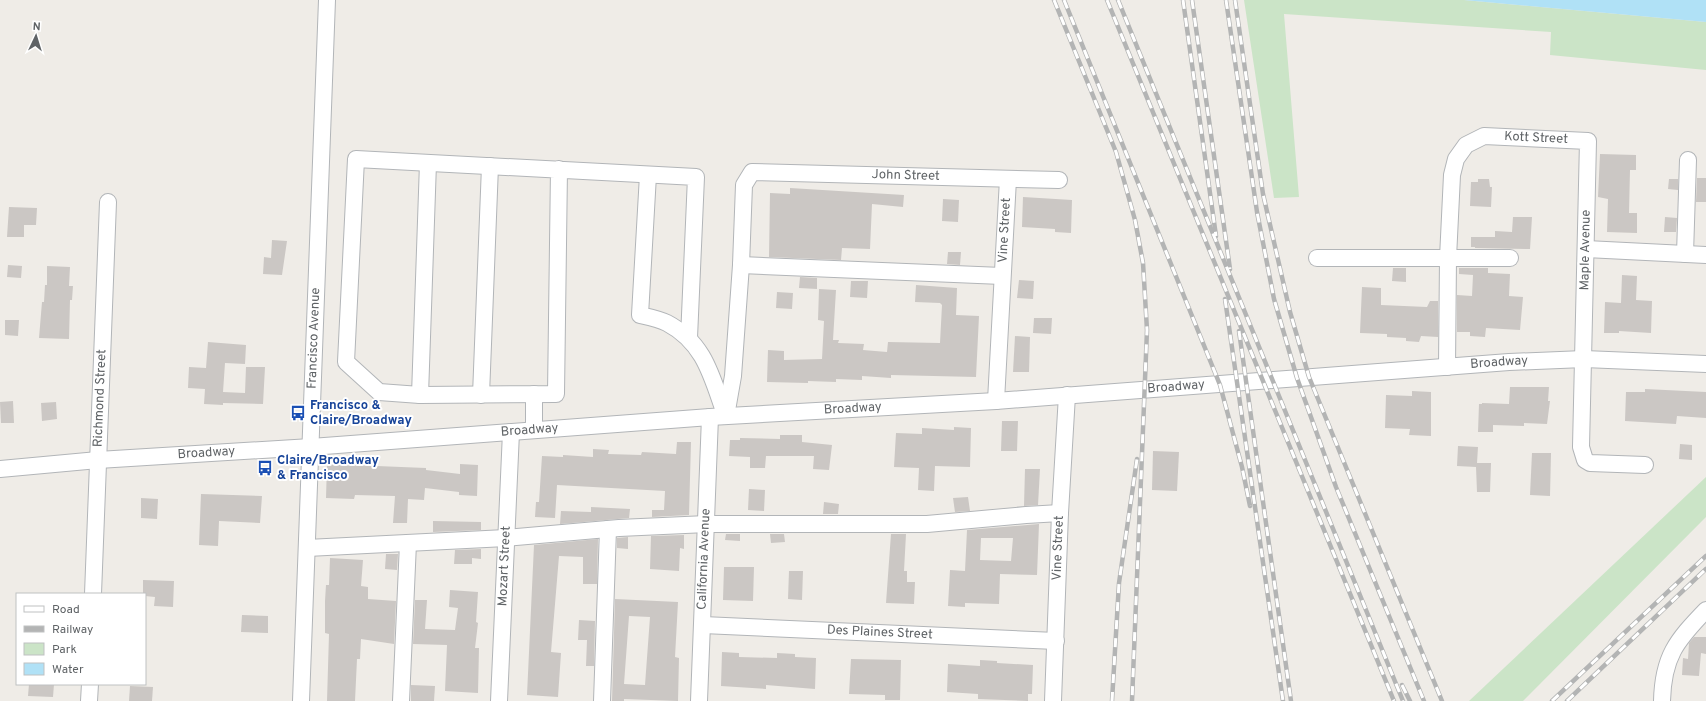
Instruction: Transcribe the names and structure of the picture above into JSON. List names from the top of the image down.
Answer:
{
  "streets": {
    "street": [
      "Kott Street",
      "John Street",
      "Vine Street",
      "Maple Avenue",
      "Francisco Avenue",
      "Broadway",
      "Richmond Street",
      "California Avenue",
      "Mozart Street",
      "Des Plaines Street"
    ]
  },
  "crossings": [
    ["Kott Street", "Maple Avenue"],
    ["John Street", "Vine Street"],
    ["John Street", "California Avenue"],
    ["Vine Street", "Broadway"],
    ["Vine Street", "Des Plaines Street"],
    ["Maple Avenue", "Broadway"],
    ["Francisco Avenue", "Broadway"],
    ["Broadway", "Richmond Street"],
    ["Broadway", "California Avenue"],
    ["Broadway", "Mozart Street"],
    ["California Avenue", "Des Plaines Street"]
  ],
  "places": {
    "bus stop": ["Francisco & Claire/Broadway", "Claire/Broadway & Francisco"]
  },
  "legend": [
    "Road",
    "Railway",
    "Park",
    "Water"
  ],
  "north": "top"
}
